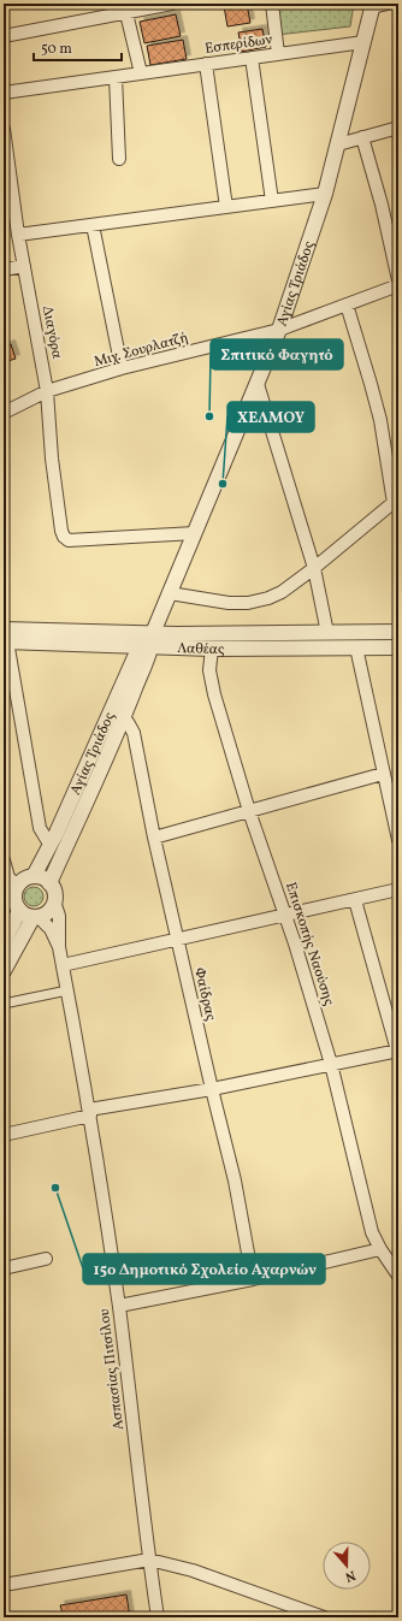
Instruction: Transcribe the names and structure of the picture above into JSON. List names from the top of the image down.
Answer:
{
  "streets": {
    "street": [
      "Εσπερίδων",
      "Αγίας Τριάδος",
      "Διαγόρα",
      "Μιχ. Σουρλατζή",
      "Λαθέας",
      "Επισκοπής Ναούσης",
      "Φαίδρας",
      "Ασπασίας Πιτσίλου"
    ]
  },
  "crossings": [
    ["Εσπερίδων", "Αγίας Τριάδος"],
    ["Αγίας Τριάδος", "Διαγόρα"],
    ["Αγίας Τριάδος", "Μιχ. Σουρλατζή"],
    ["Αγίας Τριάδος", "Λαθέας"],
    ["Αγίας Τριάδος", "Φαίδρας"],
    ["Αγίας Τριάδος", "Ασπασίας Πιτσίλου"],
    ["Διαγόρα", "Μιχ. Σουρλατζή"],
    ["Λαθέας", "Επισκοπής Ναούσης"]
  ],
  "places": ["Σπιτικό Φαγητό", "ΧΕΛΜΟΥ", "15ο Δημοτικό Σχολείο Αχαρνών"],
  "scale_bar": "50 m",
  "north": "bottom"
}
